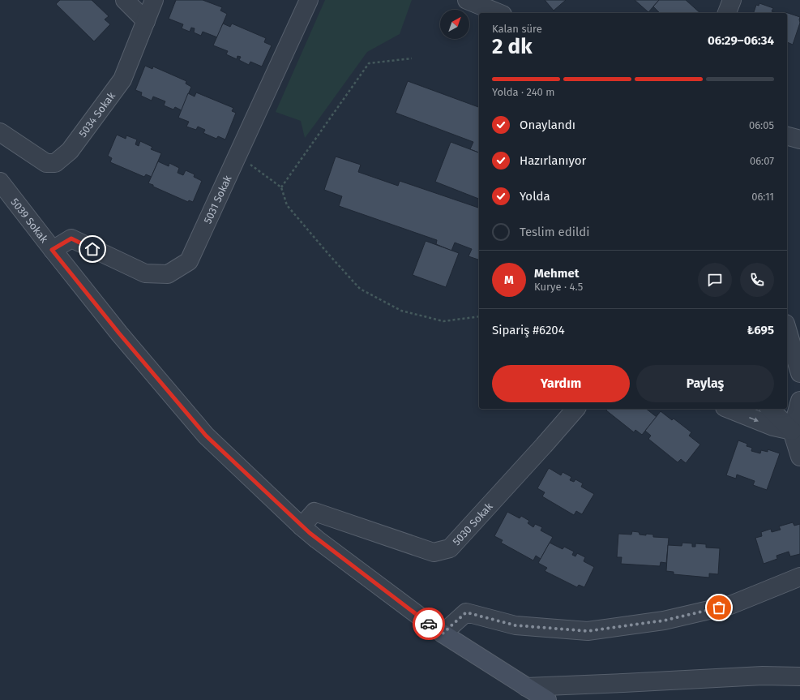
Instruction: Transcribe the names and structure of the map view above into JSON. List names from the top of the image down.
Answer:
{
  "streets": {
    "street": [
      "5034 Sokak",
      "5031 Sokak",
      "5039 Sokak",
      "5030 Sokak"
    ]
  },
  "crossings": [
    ["5031 Sokak", "5039 Sokak"],
    ["5039 Sokak", "5030 Sokak"]
  ],
  "north": "top right",
  "page": {
    "heading": ["2 dk", "Kalan süre", "06:29–06:34"],
    "panel": [
      "Mehmet",
      "Kurye · 4.5",
      "Sipariş #6204",
      "₺695"
    ],
    "bar": "Yolda · 240 m",
    "list": [
      ["Onaylandı", "06:05"],
      ["Hazırlanıyor", "06:07"],
      ["Yolda", "06:11"],
      "Teslim edildi"
    ],
    "round": "M",
    "buttons": ["Yardım", "Paylaş"]
  }
}
